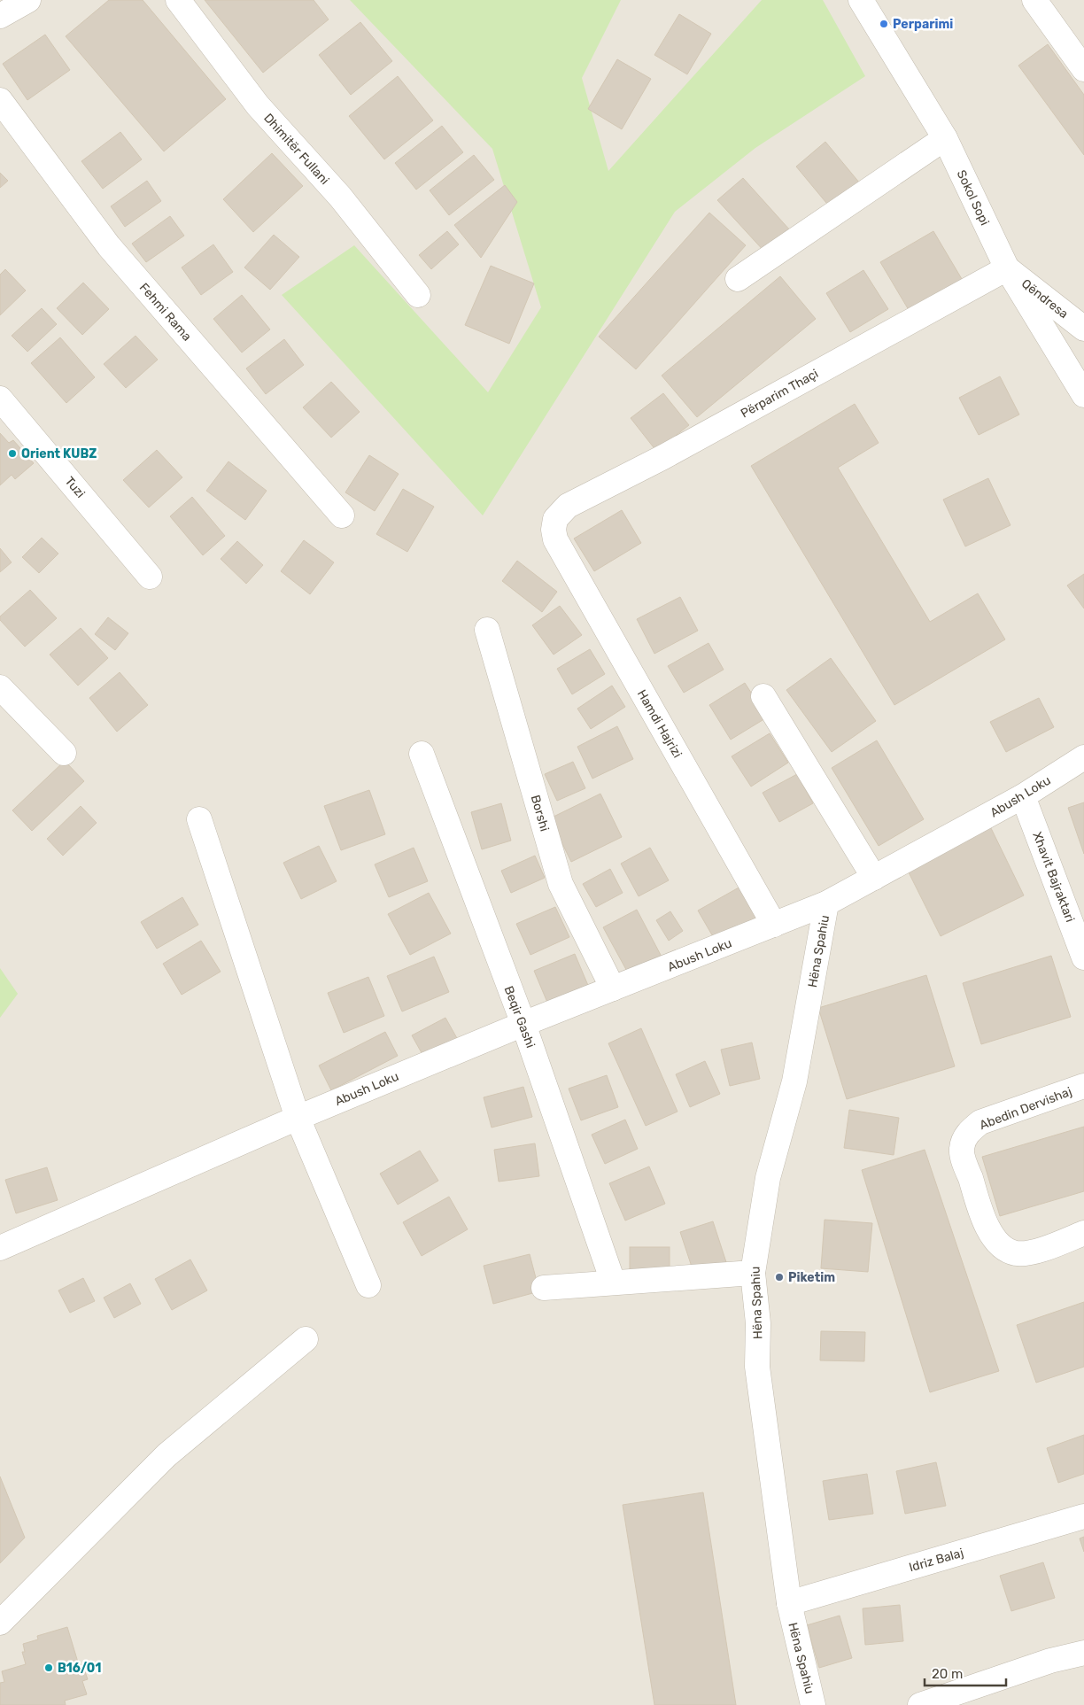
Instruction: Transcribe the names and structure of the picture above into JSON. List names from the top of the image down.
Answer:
{
  "streets": {
    "street": [
      "Dhimitër Fullani",
      "Sokol Sopi",
      "Qëndresa",
      "Fehmi Rama",
      "Përparim Thaçi",
      "Tuzi",
      "Hamdi Hajrizi",
      "Abush Loku",
      "Borshi",
      "Xhavit Bajraktari",
      "Hëna Spahiu",
      "Beqir Gashi",
      "Abedin Dervishaj",
      "Idriz Balaj"
    ]
  },
  "crossings": [
    ["Sokol Sopi", "Qëndresa"],
    ["Sokol Sopi", "Përparim Thaçi"],
    ["Qëndresa", "Përparim Thaçi"],
    ["Përparim Thaçi", "Hamdi Hajrizi"],
    ["Hamdi Hajrizi", "Abush Loku"],
    ["Abush Loku", "Borshi"],
    ["Abush Loku", "Xhavit Bajraktari"],
    ["Abush Loku", "Hëna Spahiu"],
    ["Abush Loku", "Beqir Gashi"],
    ["Hëna Spahiu", "Idriz Balaj"]
  ],
  "places": [
    "Perparimi",
    "Orient KUBZ",
    "Piketim",
    "B16/01"
  ],
  "scale_bar": "20 m"
}
